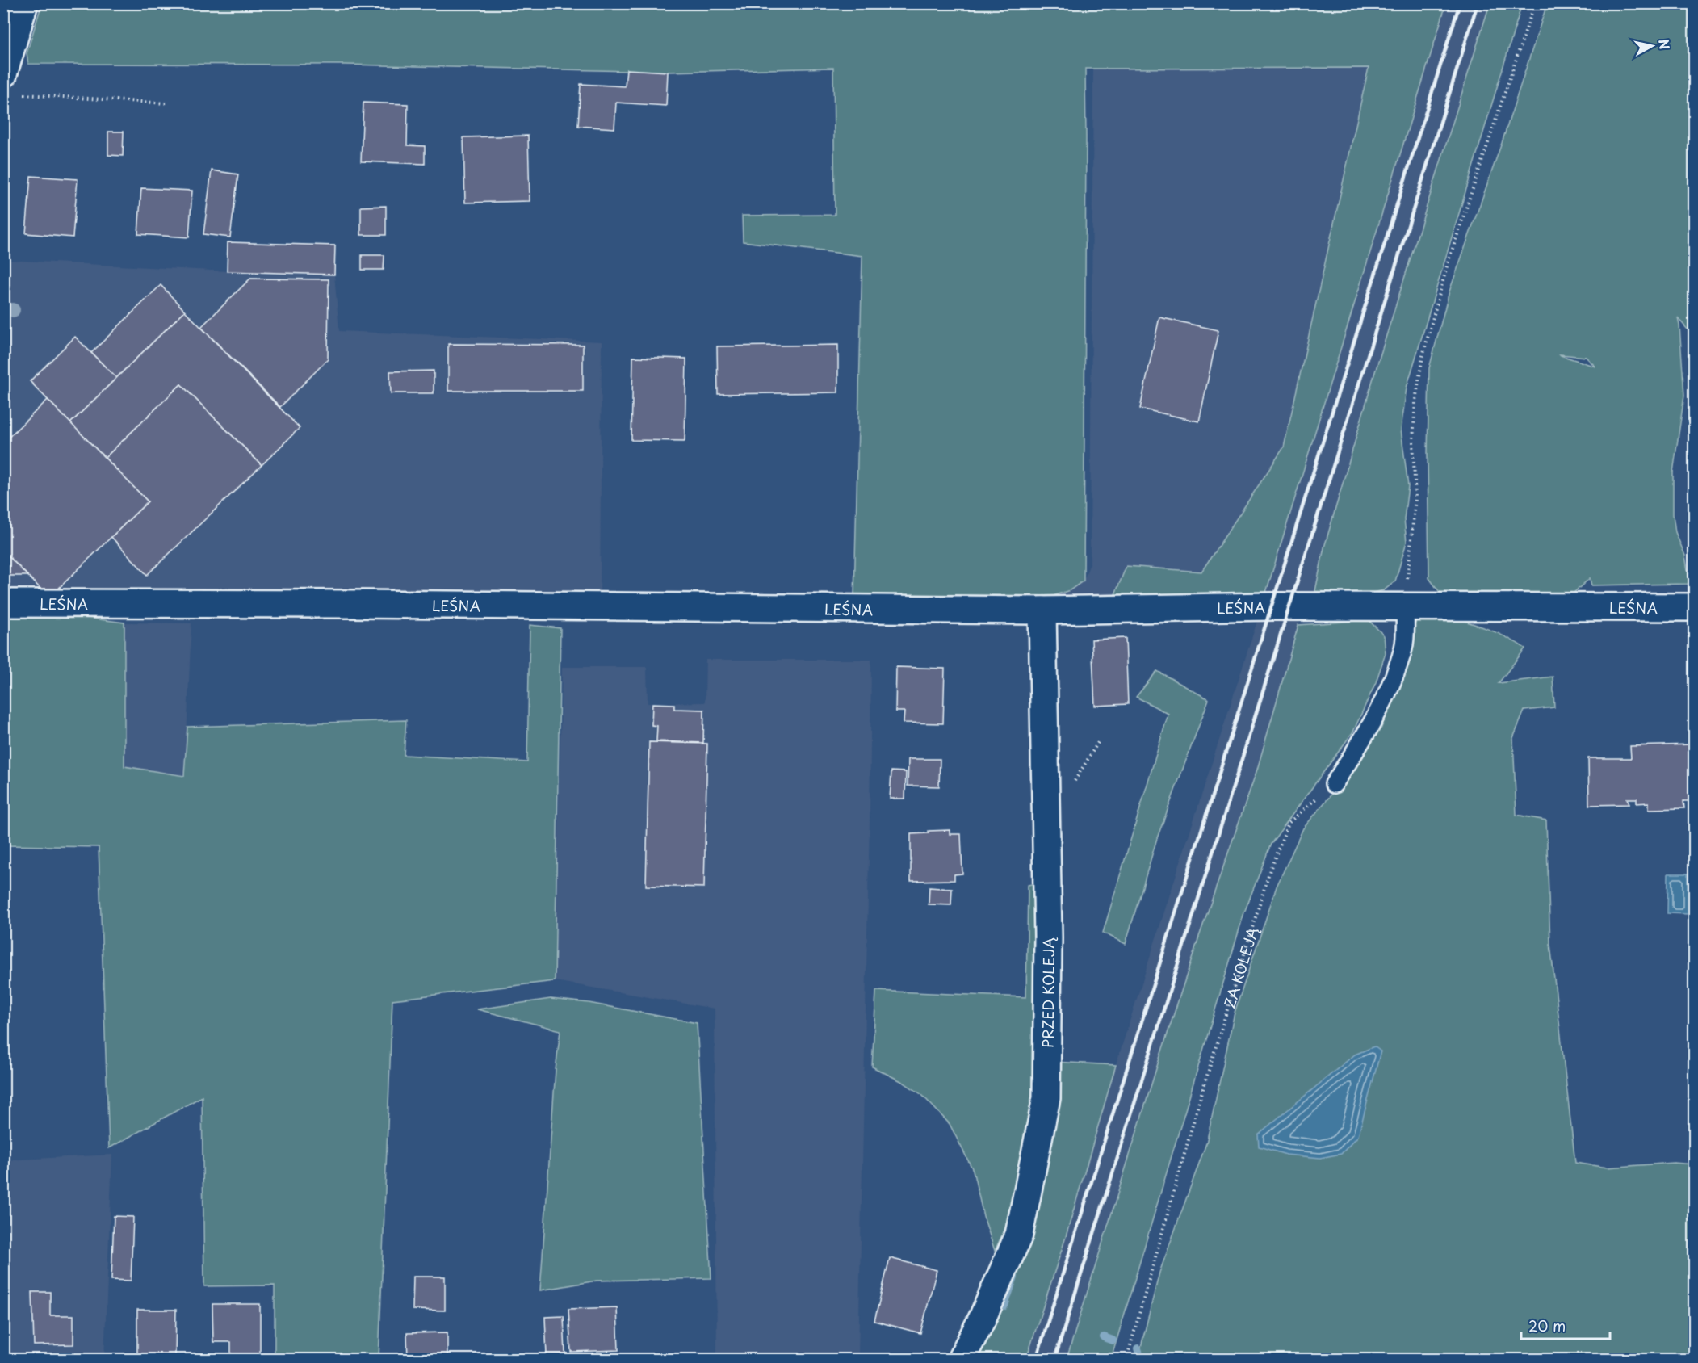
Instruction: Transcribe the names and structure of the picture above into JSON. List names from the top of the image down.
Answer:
{
  "streets": {
    "street": ["LEŚNA", "PRZED KOLEJĄ"],
    "path": ["ZA KOLEJĄ"]
  },
  "crossings": [
    ["LEŚNA", "PRZED KOLEJĄ"]
  ],
  "scale_bar": "20 m",
  "north": "right"
}
